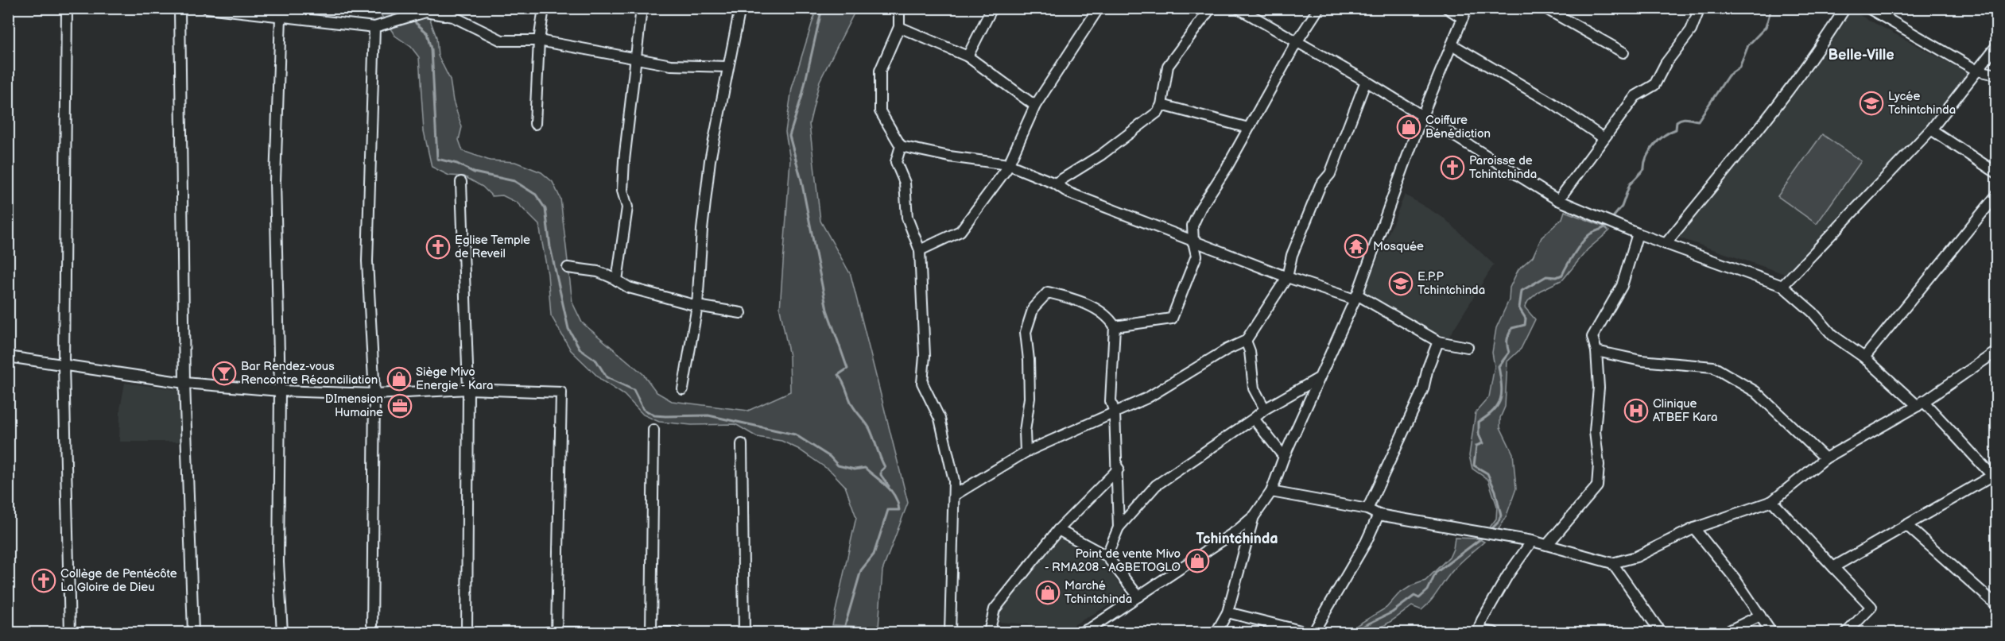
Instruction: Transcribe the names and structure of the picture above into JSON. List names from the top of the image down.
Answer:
{
  "districts": ["Belle-Ville", "Tchintchinda"],
  "places": {
    "school or university": ["Lycée Tchintchinda", "E.P.P Tchintchinda"],
    "shop": [
      "Coiffure Bénédiction",
      "Siège Mivo Energie - Kara",
      "Point de vente Mivo - RMA208 - AGBETOGLO",
      "Marché Tchintchinda"
    ],
    "church": ["Paroisse de Tchintchinda", "Eglise Temple de Reveil", "Collège de Pentécôte La Gloire de Dieu"],
    "temple": ["Mosquée"],
    "bar": ["Bar Rendez-vous Rencontre Réconciliation"],
    "office": ["DImension Humaine"],
    "hospital": ["Clinique ATBEF Kara"]
  }
}
